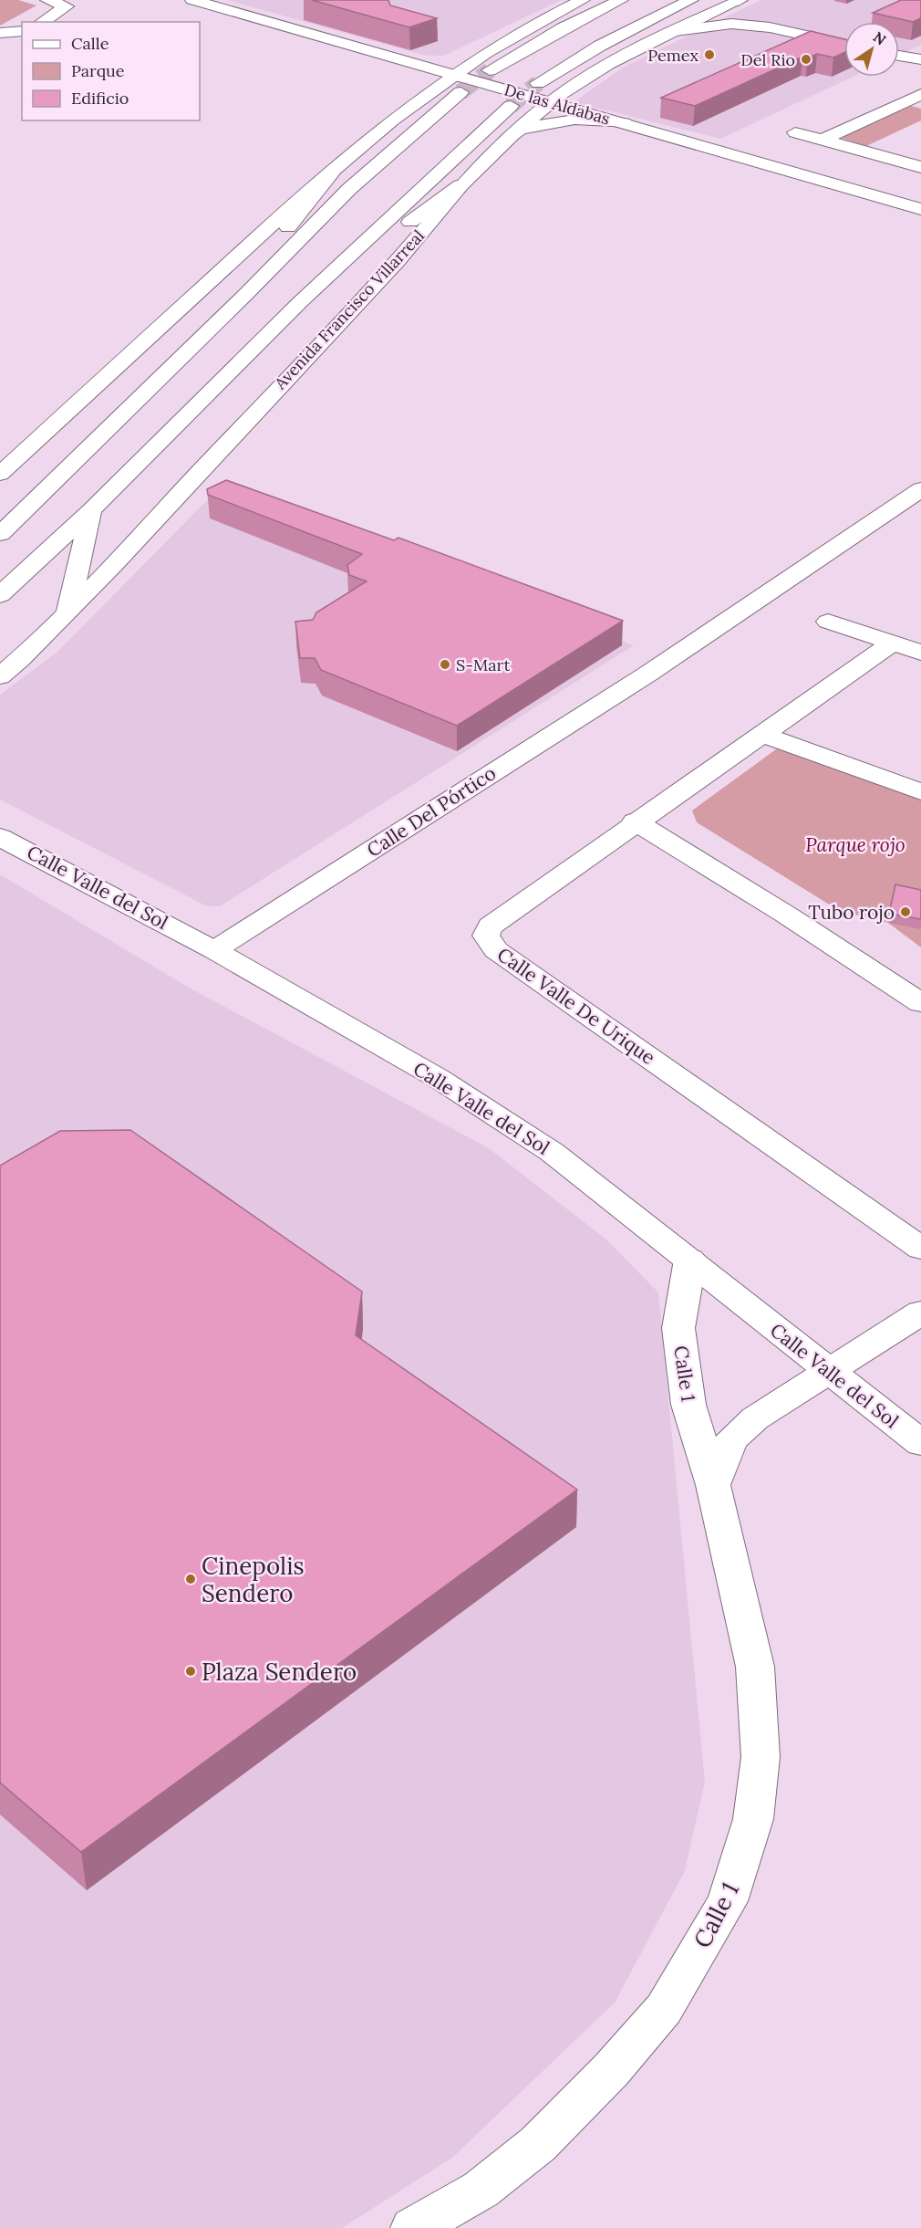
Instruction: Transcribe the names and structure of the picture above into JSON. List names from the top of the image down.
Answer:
{
  "streets": {
    "main road": [
      "De las Aldabas",
      "Avenida Francisco Villarreal",
      "Calle Del Pórtico",
      "Calle Valle del Sol",
      "Calle Valle De Urique",
      "Calle 1"
    ]
  },
  "crossings": [
    ["De las Aldabas", "Avenida Francisco Villarreal"],
    ["Calle Del Pórtico", "Calle Valle del Sol"],
    ["Calle Valle del Sol", "Calle 1"]
  ],
  "parks": ["Parque rojo"],
  "places": [
    "Pemex",
    "Del Rio",
    "S-Mart",
    "Tubo rojo",
    "Cinepolis Sendero",
    "Plaza Sendero"
  ],
  "legend": ["Calle", "Parque", "Edificio"],
  "north": "top right"
}
